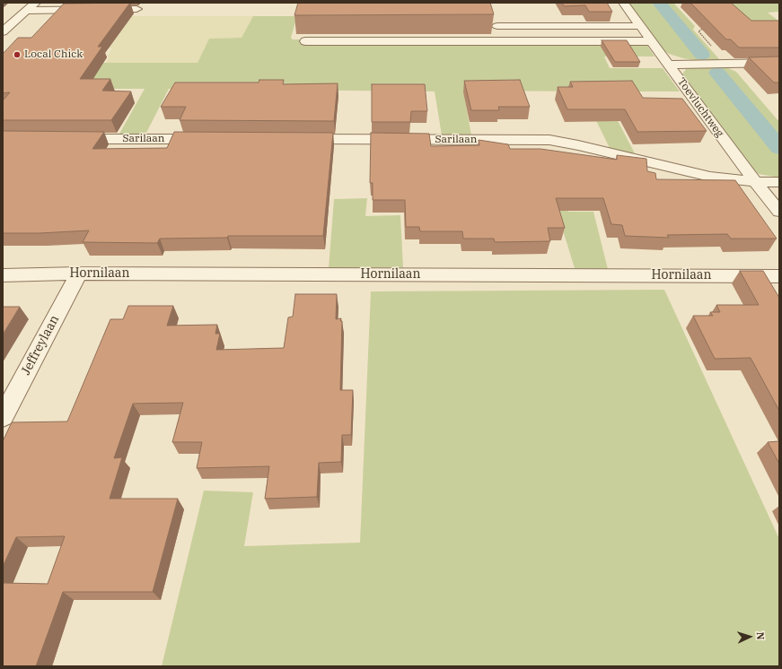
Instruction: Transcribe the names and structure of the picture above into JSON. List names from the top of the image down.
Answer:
{
  "streets": {
    "street": [
      "Toevluchtweg",
      "Sarilaan",
      "Hornilaan",
      "Jeffreylaan"
    ]
  },
  "crossings": [
    ["Toevluchtweg", "Sarilaan"],
    ["Hornilaan", "Jeffreylaan"]
  ],
  "places": ["Local Chick"],
  "north": "right"
}
